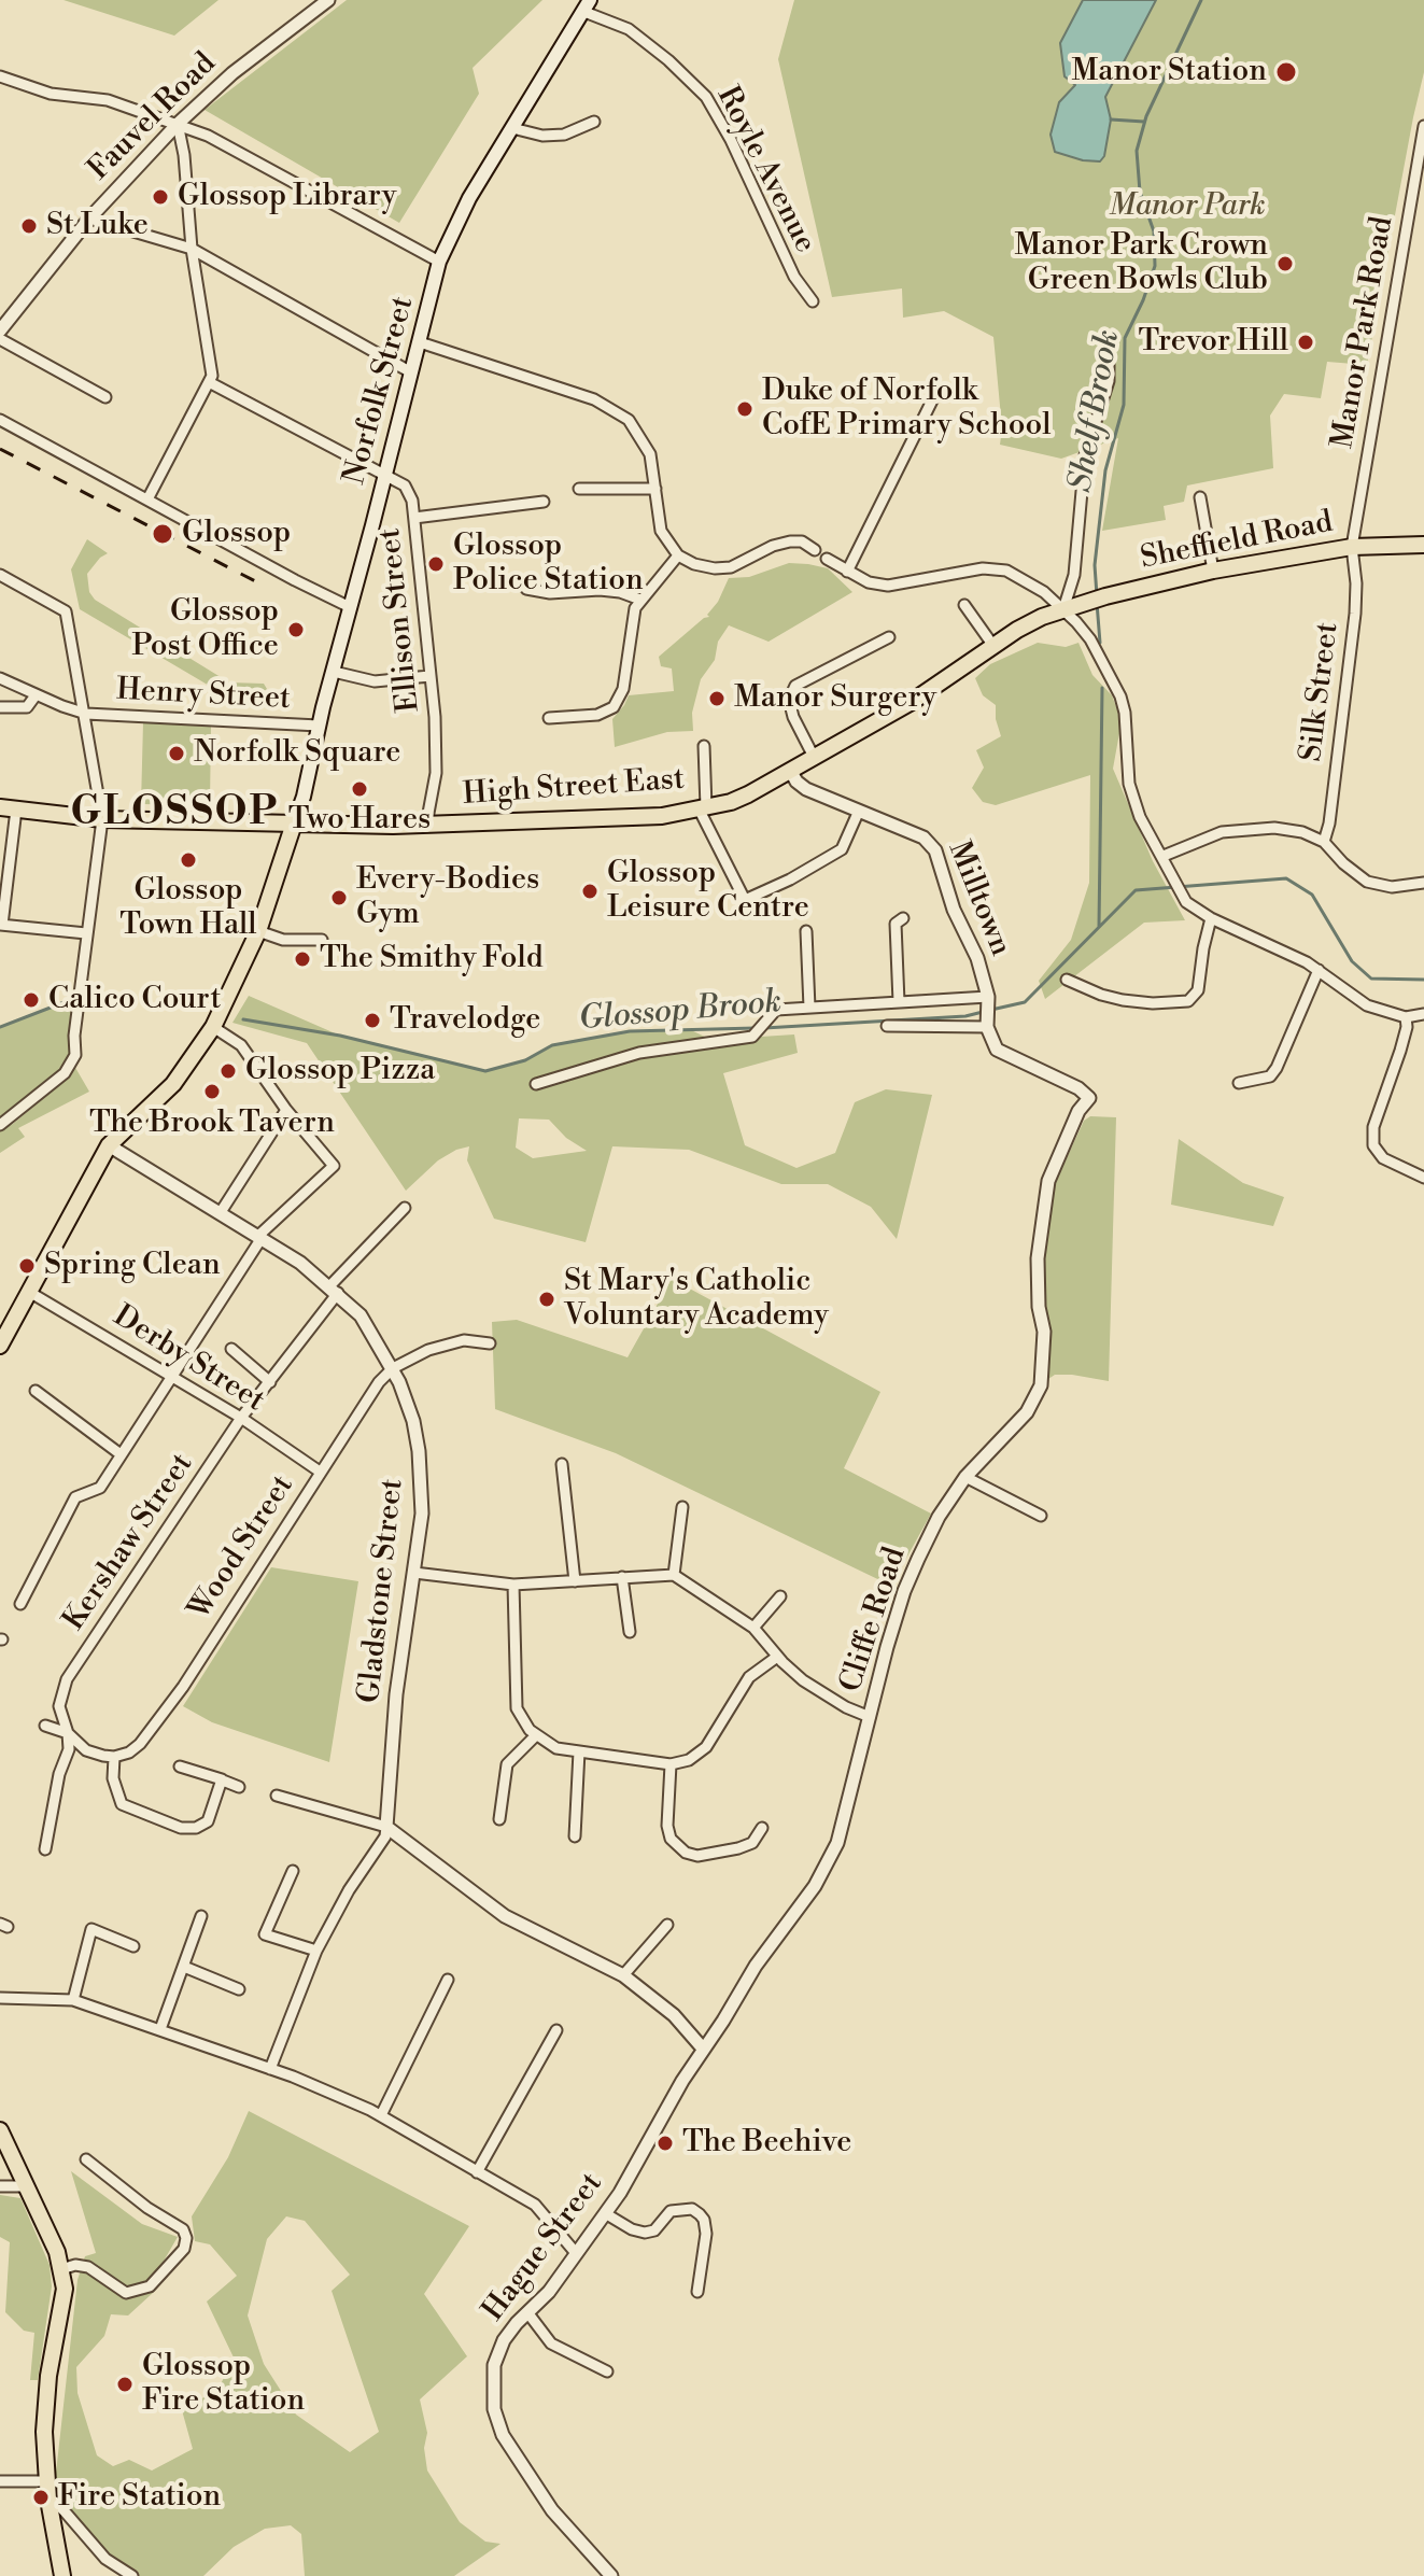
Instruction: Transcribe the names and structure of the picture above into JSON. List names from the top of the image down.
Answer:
{
  "streets": {
    "main road": ["Norfolk Street", "Sheffield Road", "High Street East"],
    "street": [
      "Fauvel Road",
      "Royle Avenue",
      "Manor Park Road",
      "Ellison Street",
      "Silk Street",
      "Henry Street",
      "Milltown",
      "Derby Street",
      "Kershaw Street",
      "Wood Street",
      "Gladstone Street",
      "Cliffe Road",
      "Hague Street"
    ]
  },
  "crossings": [
    ["Royle Avenue", "Norfolk Street"],
    ["Manor Park Road", "Sheffield Road"],
    ["Manor Park Road", "Silk Street"],
    ["Norfolk Street", "Ellison Street"],
    ["Norfolk Street", "Henry Street"],
    ["Norfolk Street", "High Street East"],
    ["Sheffield Road", "Silk Street"],
    ["Sheffield Road", "High Street East"],
    ["Ellison Street", "High Street East"],
    ["High Street East", "Milltown"],
    ["Milltown", "Cliffe Road"],
    ["Derby Street", "Kershaw Street"],
    ["Derby Street", "Wood Street"],
    ["Kershaw Street", "Gladstone Street"],
    ["Wood Street", "Gladstone Street"],
    ["Cliffe Road", "Hague Street"]
  ],
  "districts": ["GLOSSOP"],
  "water": ["Shelf Brook", "Glossop Brook"],
  "parks": ["Manor Park"],
  "places": [
    "Manor Station",
    "Glossop Library",
    "St Luke",
    "Manor Park Crown Green Bowls Club",
    "Trevor Hill",
    "Duke of Norfolk CofE Primary School",
    "Glossop",
    "Glossop Police Station",
    "Glossop Post Office",
    "Manor Surgery",
    "Norfolk Square",
    "Two Hares",
    "Glossop Town Hall",
    "Glossop Leisure Centre",
    "Every-Bodies Gym",
    "The Smithy Fold",
    "Calico Court",
    "Travelodge",
    "Glossop Pizza",
    "The Brook Tavern",
    "Spring Clean",
    "St Mary's Catholic Voluntary Academy",
    "The Beehive",
    "Glossop Fire Station",
    "Fire Station"
  ]
}
